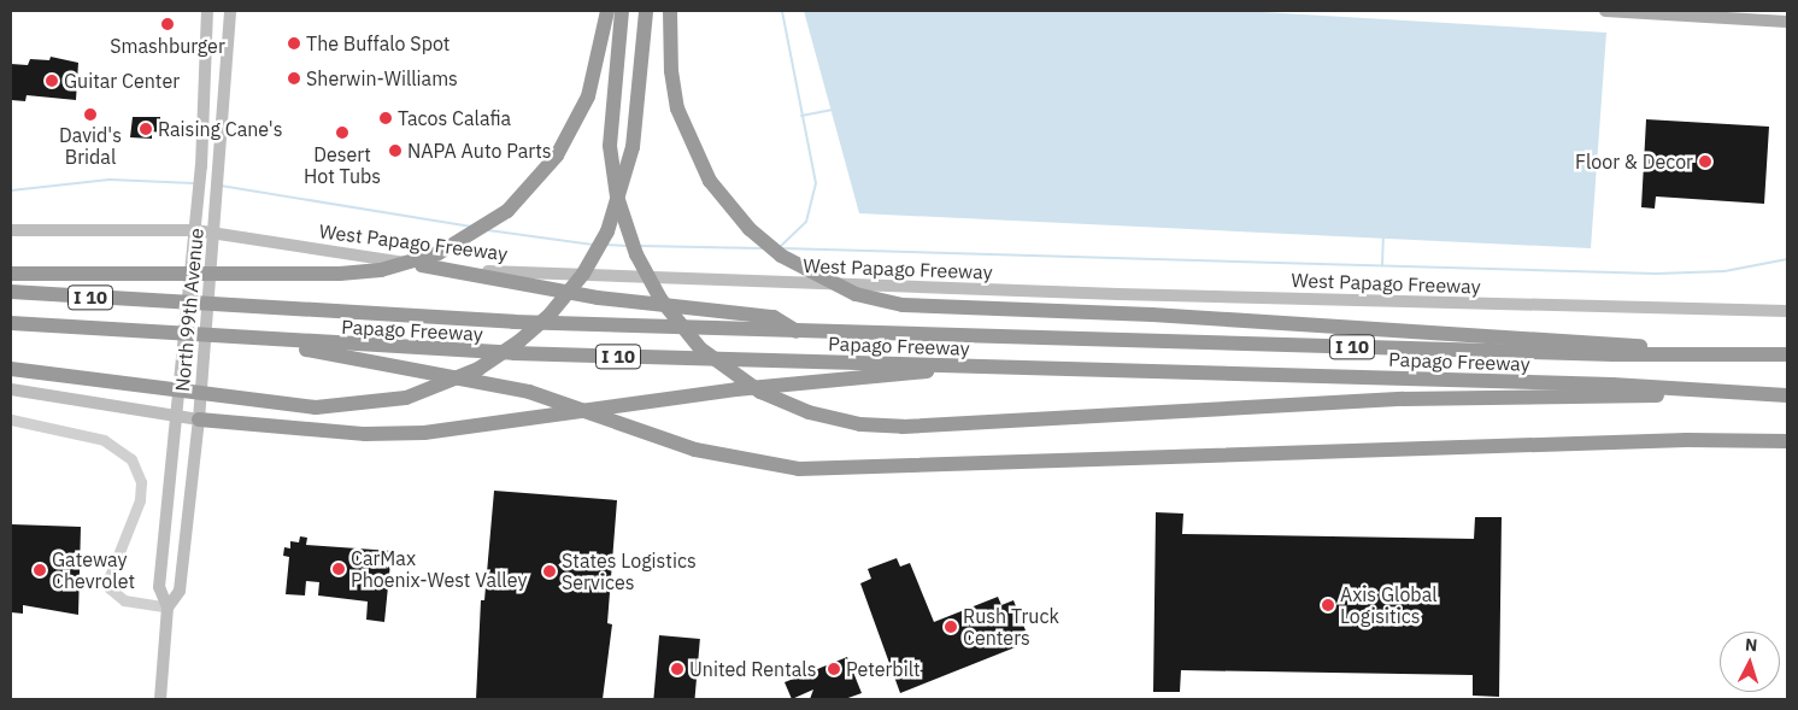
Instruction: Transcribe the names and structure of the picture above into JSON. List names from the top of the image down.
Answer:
{
  "streets": {
    "highway": ["I 10", "Papago Freeway"],
    "main road": ["West Papago Freeway", "North 99th Avenue"]
  },
  "crossings": [
    ["West Papago Freeway", "North 99th Avenue"]
  ],
  "places": [
    "Smashburger",
    "The Buffalo Spot",
    "Sherwin-Williams",
    "Guitar Center",
    "David's Bridal",
    "Tacos Calafia",
    "Raising Cane's",
    "Desert Hot Tubs",
    "NAPA Auto Parts",
    "Floor & Decor",
    "CarMax Phoenix-West Valley",
    "Gateway Chevrolet",
    "States Logistics Services",
    "Axis Global Logisitics",
    "Rush Truck Centers",
    "United Rentals",
    "Peterbilt"
  ],
  "north": "top"
}
